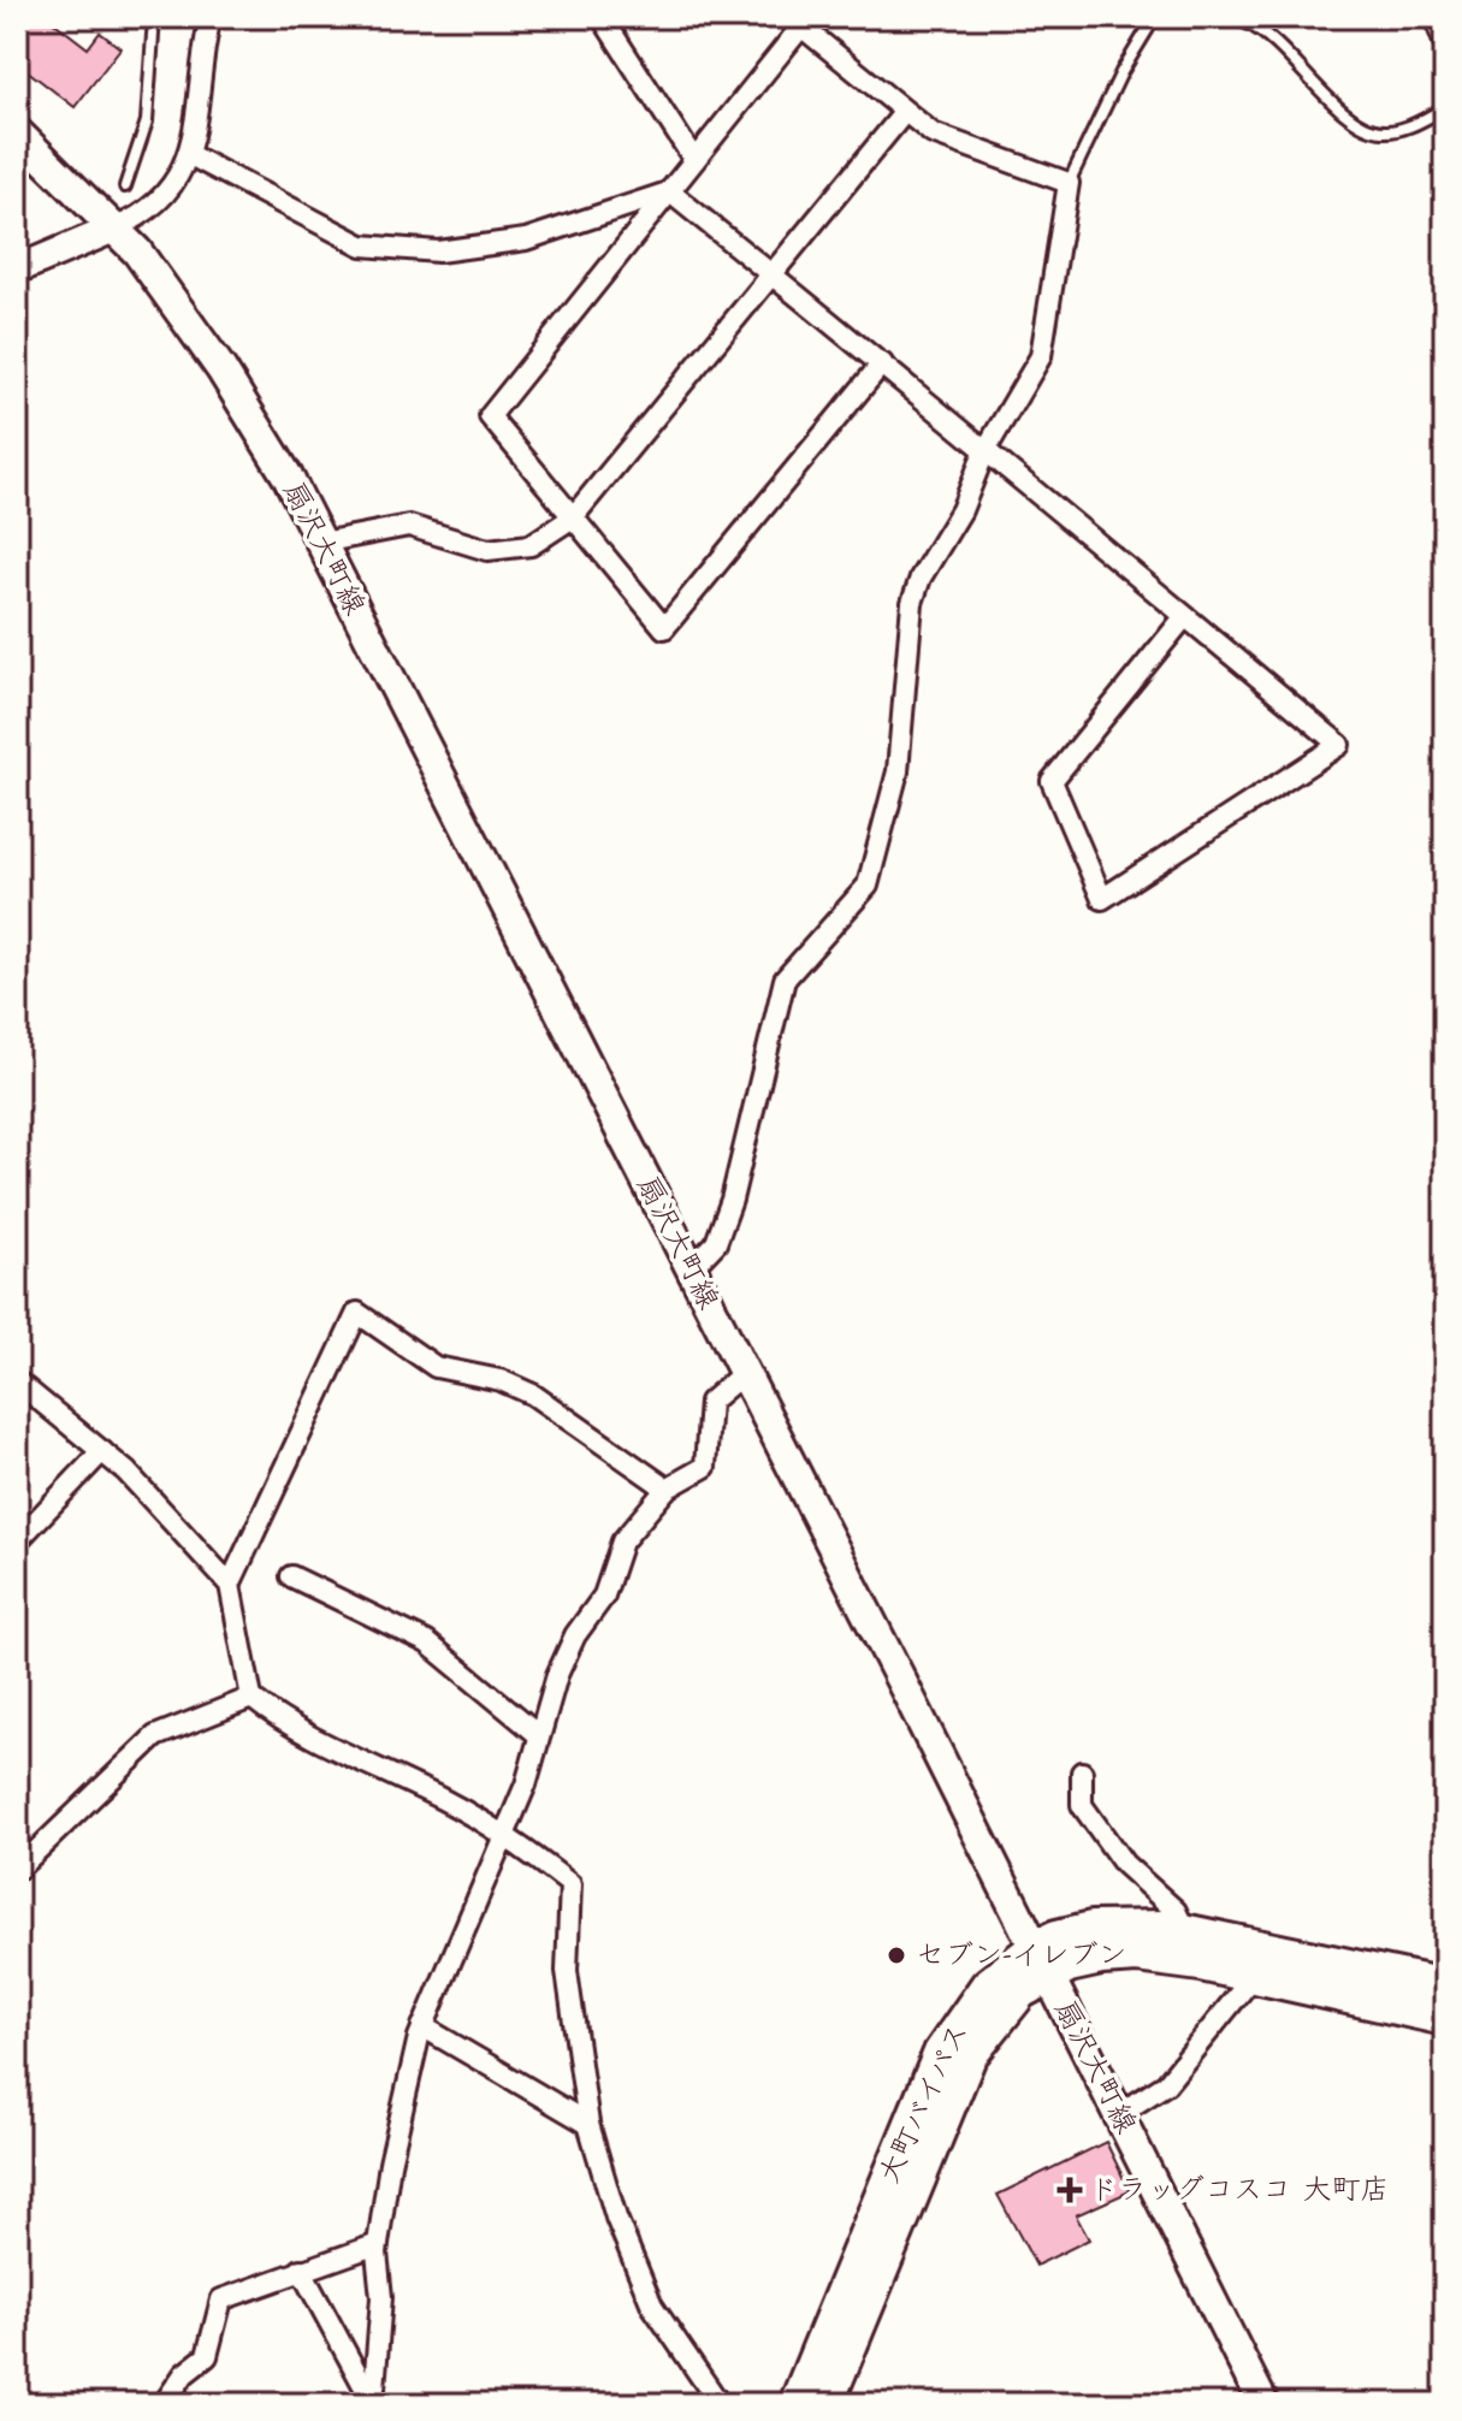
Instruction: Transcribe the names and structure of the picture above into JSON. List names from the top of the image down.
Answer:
{
  "streets": {
    "highway": ["大町バイパス"],
    "main road": ["扇沢大町線"]
  },
  "crossings": [
    ["扇沢大町線", "大町バイパス"]
  ],
  "places": {
    "other": ["セブン-イレブン"],
    "health": ["ドラッグコスコ 大町店"]
  }
}
